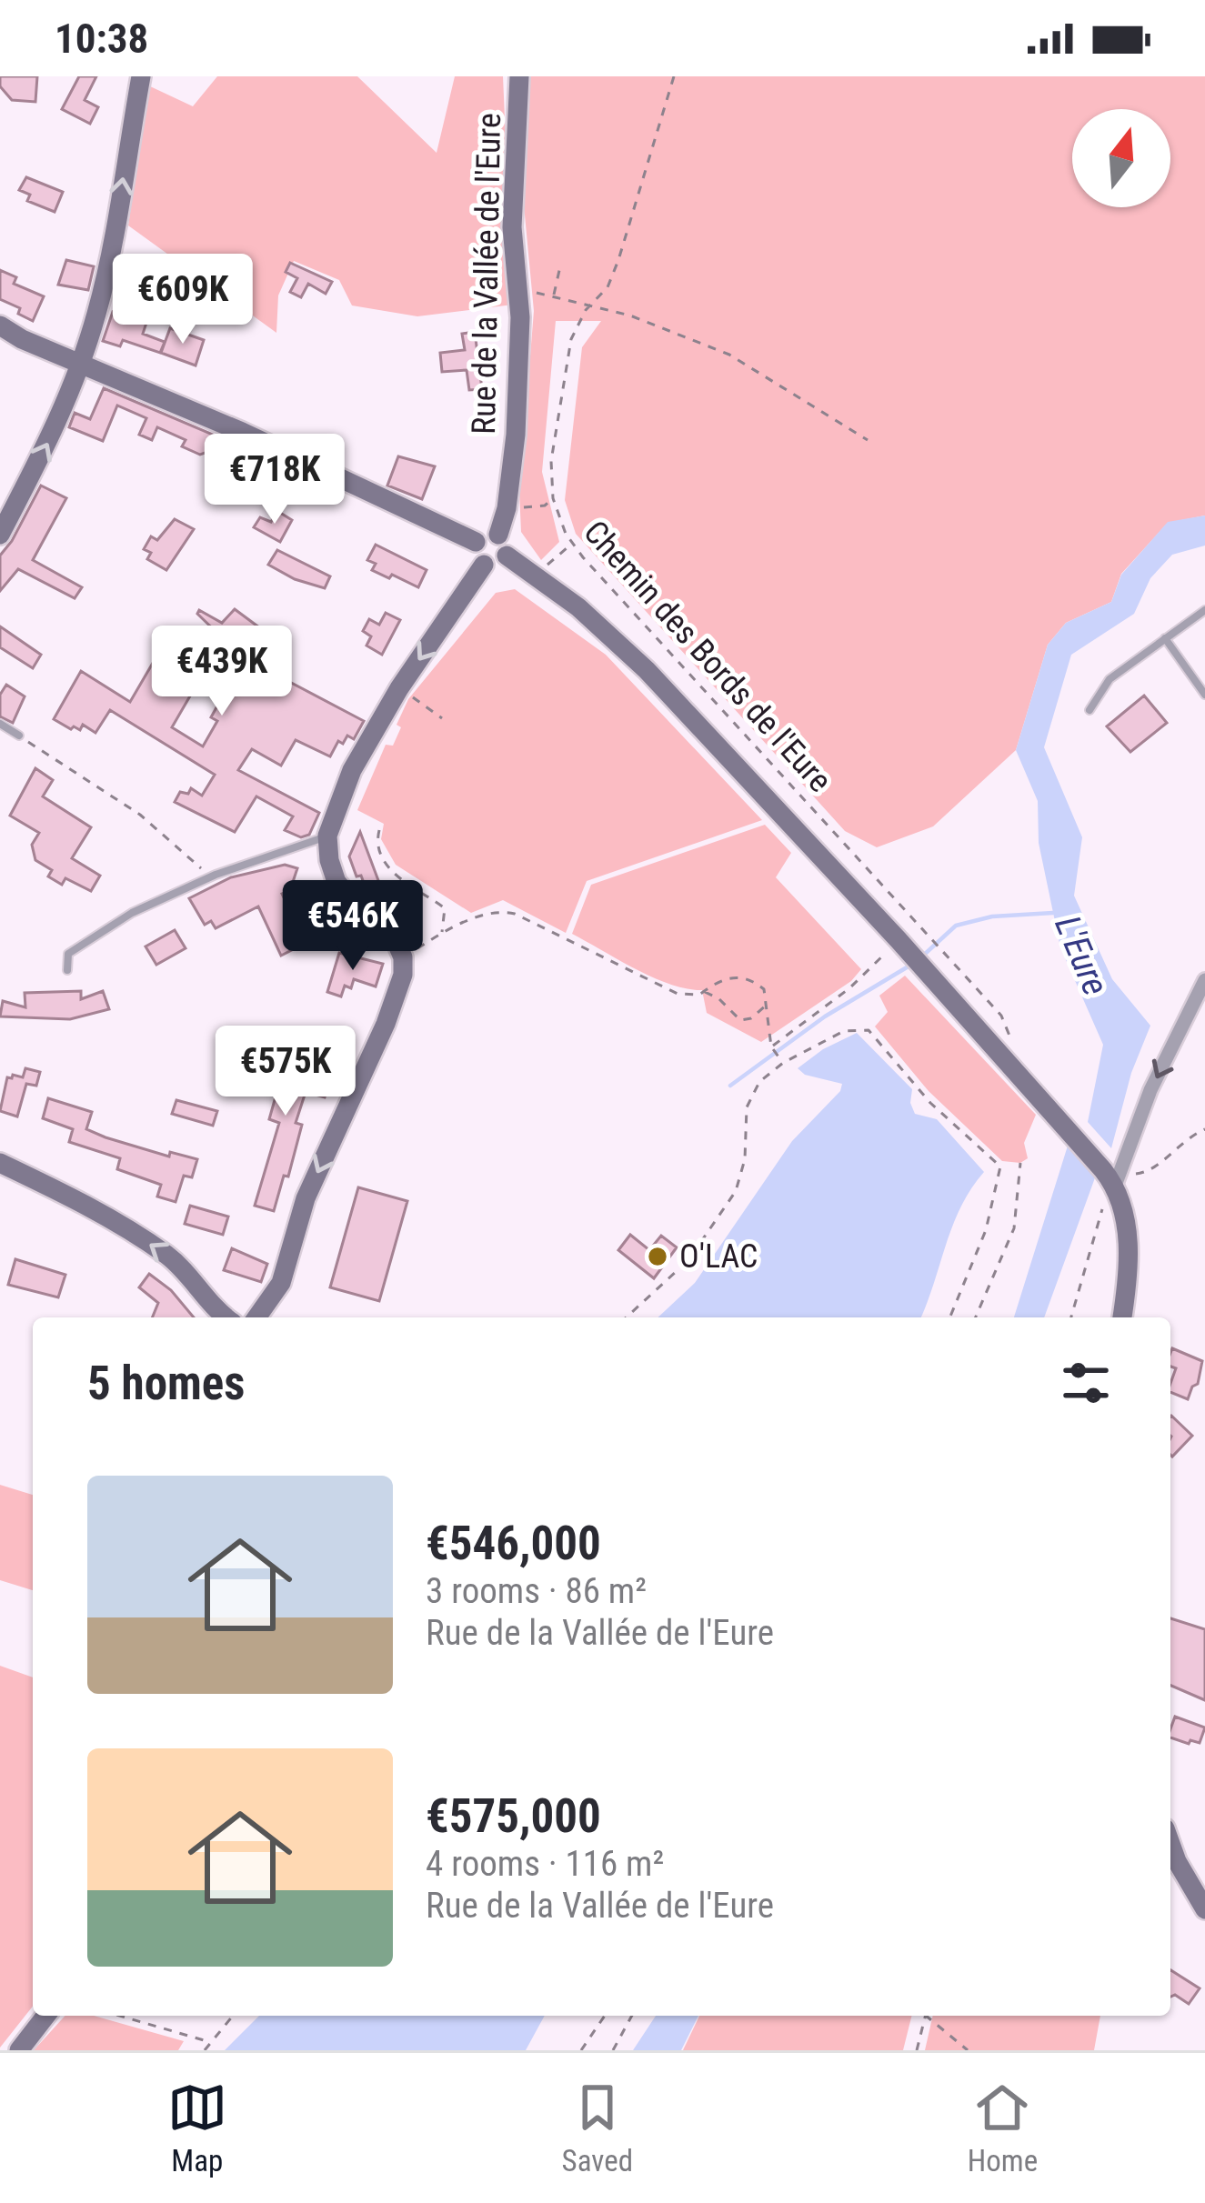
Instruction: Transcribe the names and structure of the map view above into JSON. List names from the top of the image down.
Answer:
{
  "streets": {
    "street": ["Rue de la Vallée de l'Eure"],
    "path": ["Chemin des Bords de l'Eure"]
  },
  "water": ["L'Eure"],
  "places": ["O'LAC"],
  "north": "top",
  "page": {
    "status": "10:38",
    "price": [
      "€609K",
      "€718K",
      "€439K",
      "€546K",
      "€575K"
    ],
    "heading": "5 homes",
    "list": [
      {
        "name": "€546,000",
        "note": "3 rooms · 86 m² · Rue de la Vallée de l'Eure"
      },
      {
        "name": "€575,000",
        "note": "4 rooms · 116 m² · Rue de la Vallée de l'Eure"
      }
    ],
    "tabs": ["Map", "Saved", "Home"]
  }
}
